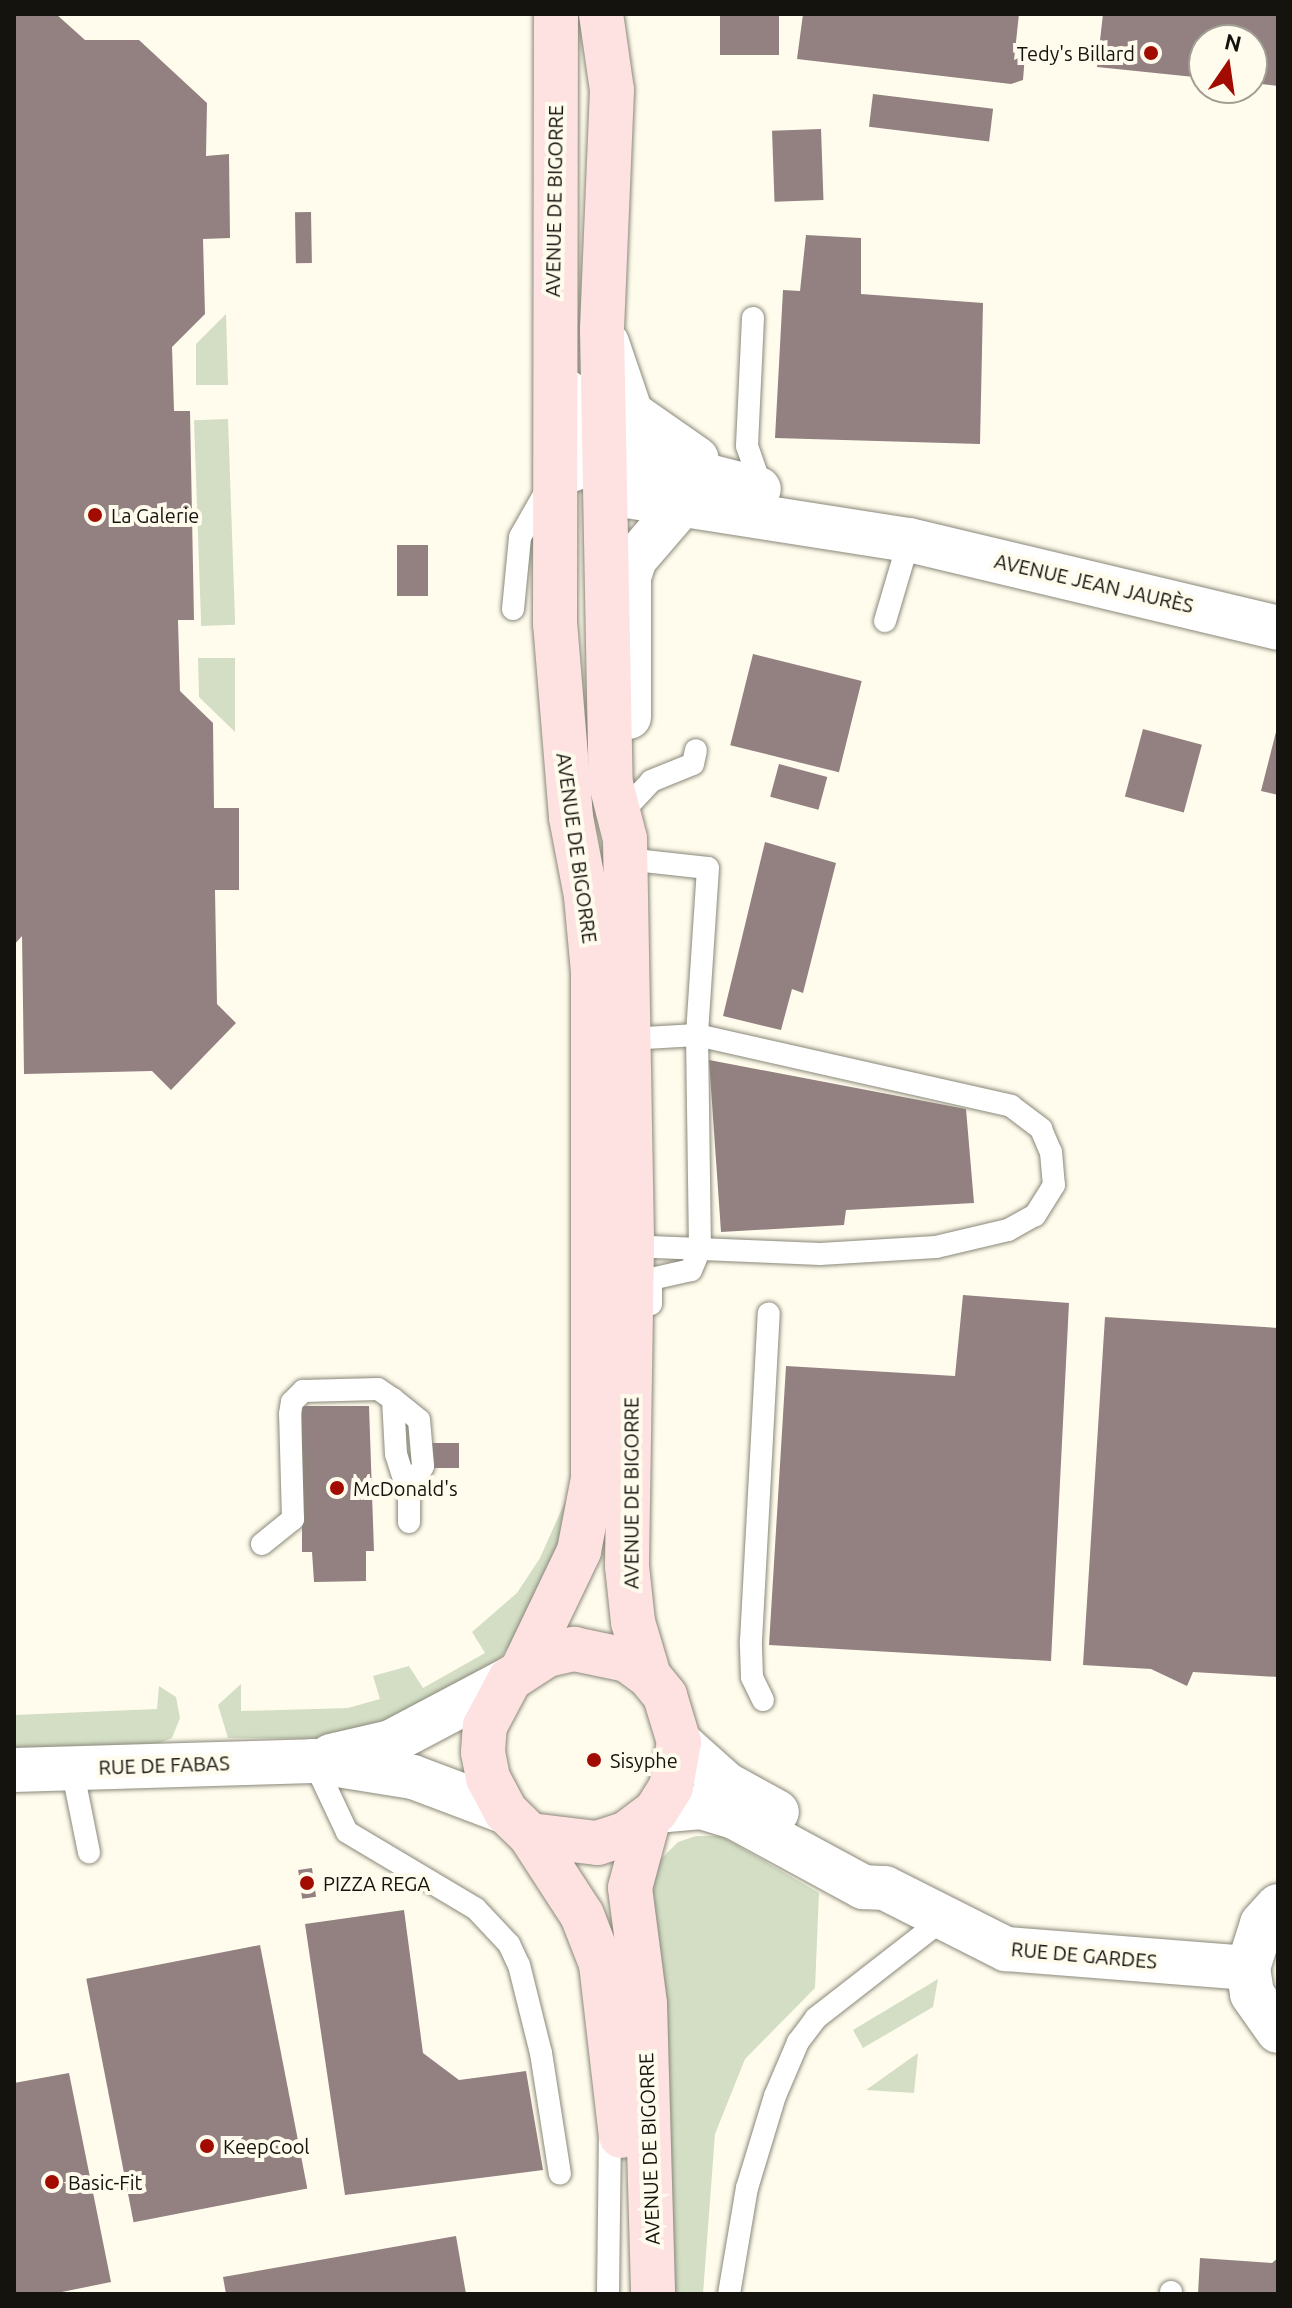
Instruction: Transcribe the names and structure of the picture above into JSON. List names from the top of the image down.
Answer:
{
  "streets": {
    "main road": ["AVENUE DE BIGORRE"],
    "street": ["AVENUE JEAN JAURÈS", "RUE DE FABAS", "RUE DE GARDES"]
  },
  "crossings": [
    ["AVENUE DE BIGORRE", "AVENUE JEAN JAURÈS"],
    ["AVENUE DE BIGORRE", "RUE DE FABAS"],
    ["AVENUE DE BIGORRE", "RUE DE GARDES"],
    ["RUE DE FABAS", "RUE DE GARDES"]
  ],
  "places": [
    "Tedy's Billard",
    "La Galerie",
    "McDonald's",
    "Sisyphe",
    "PIZZA REGA",
    "KeepCool",
    "Basic-Fit"
  ],
  "north": "top"
}
